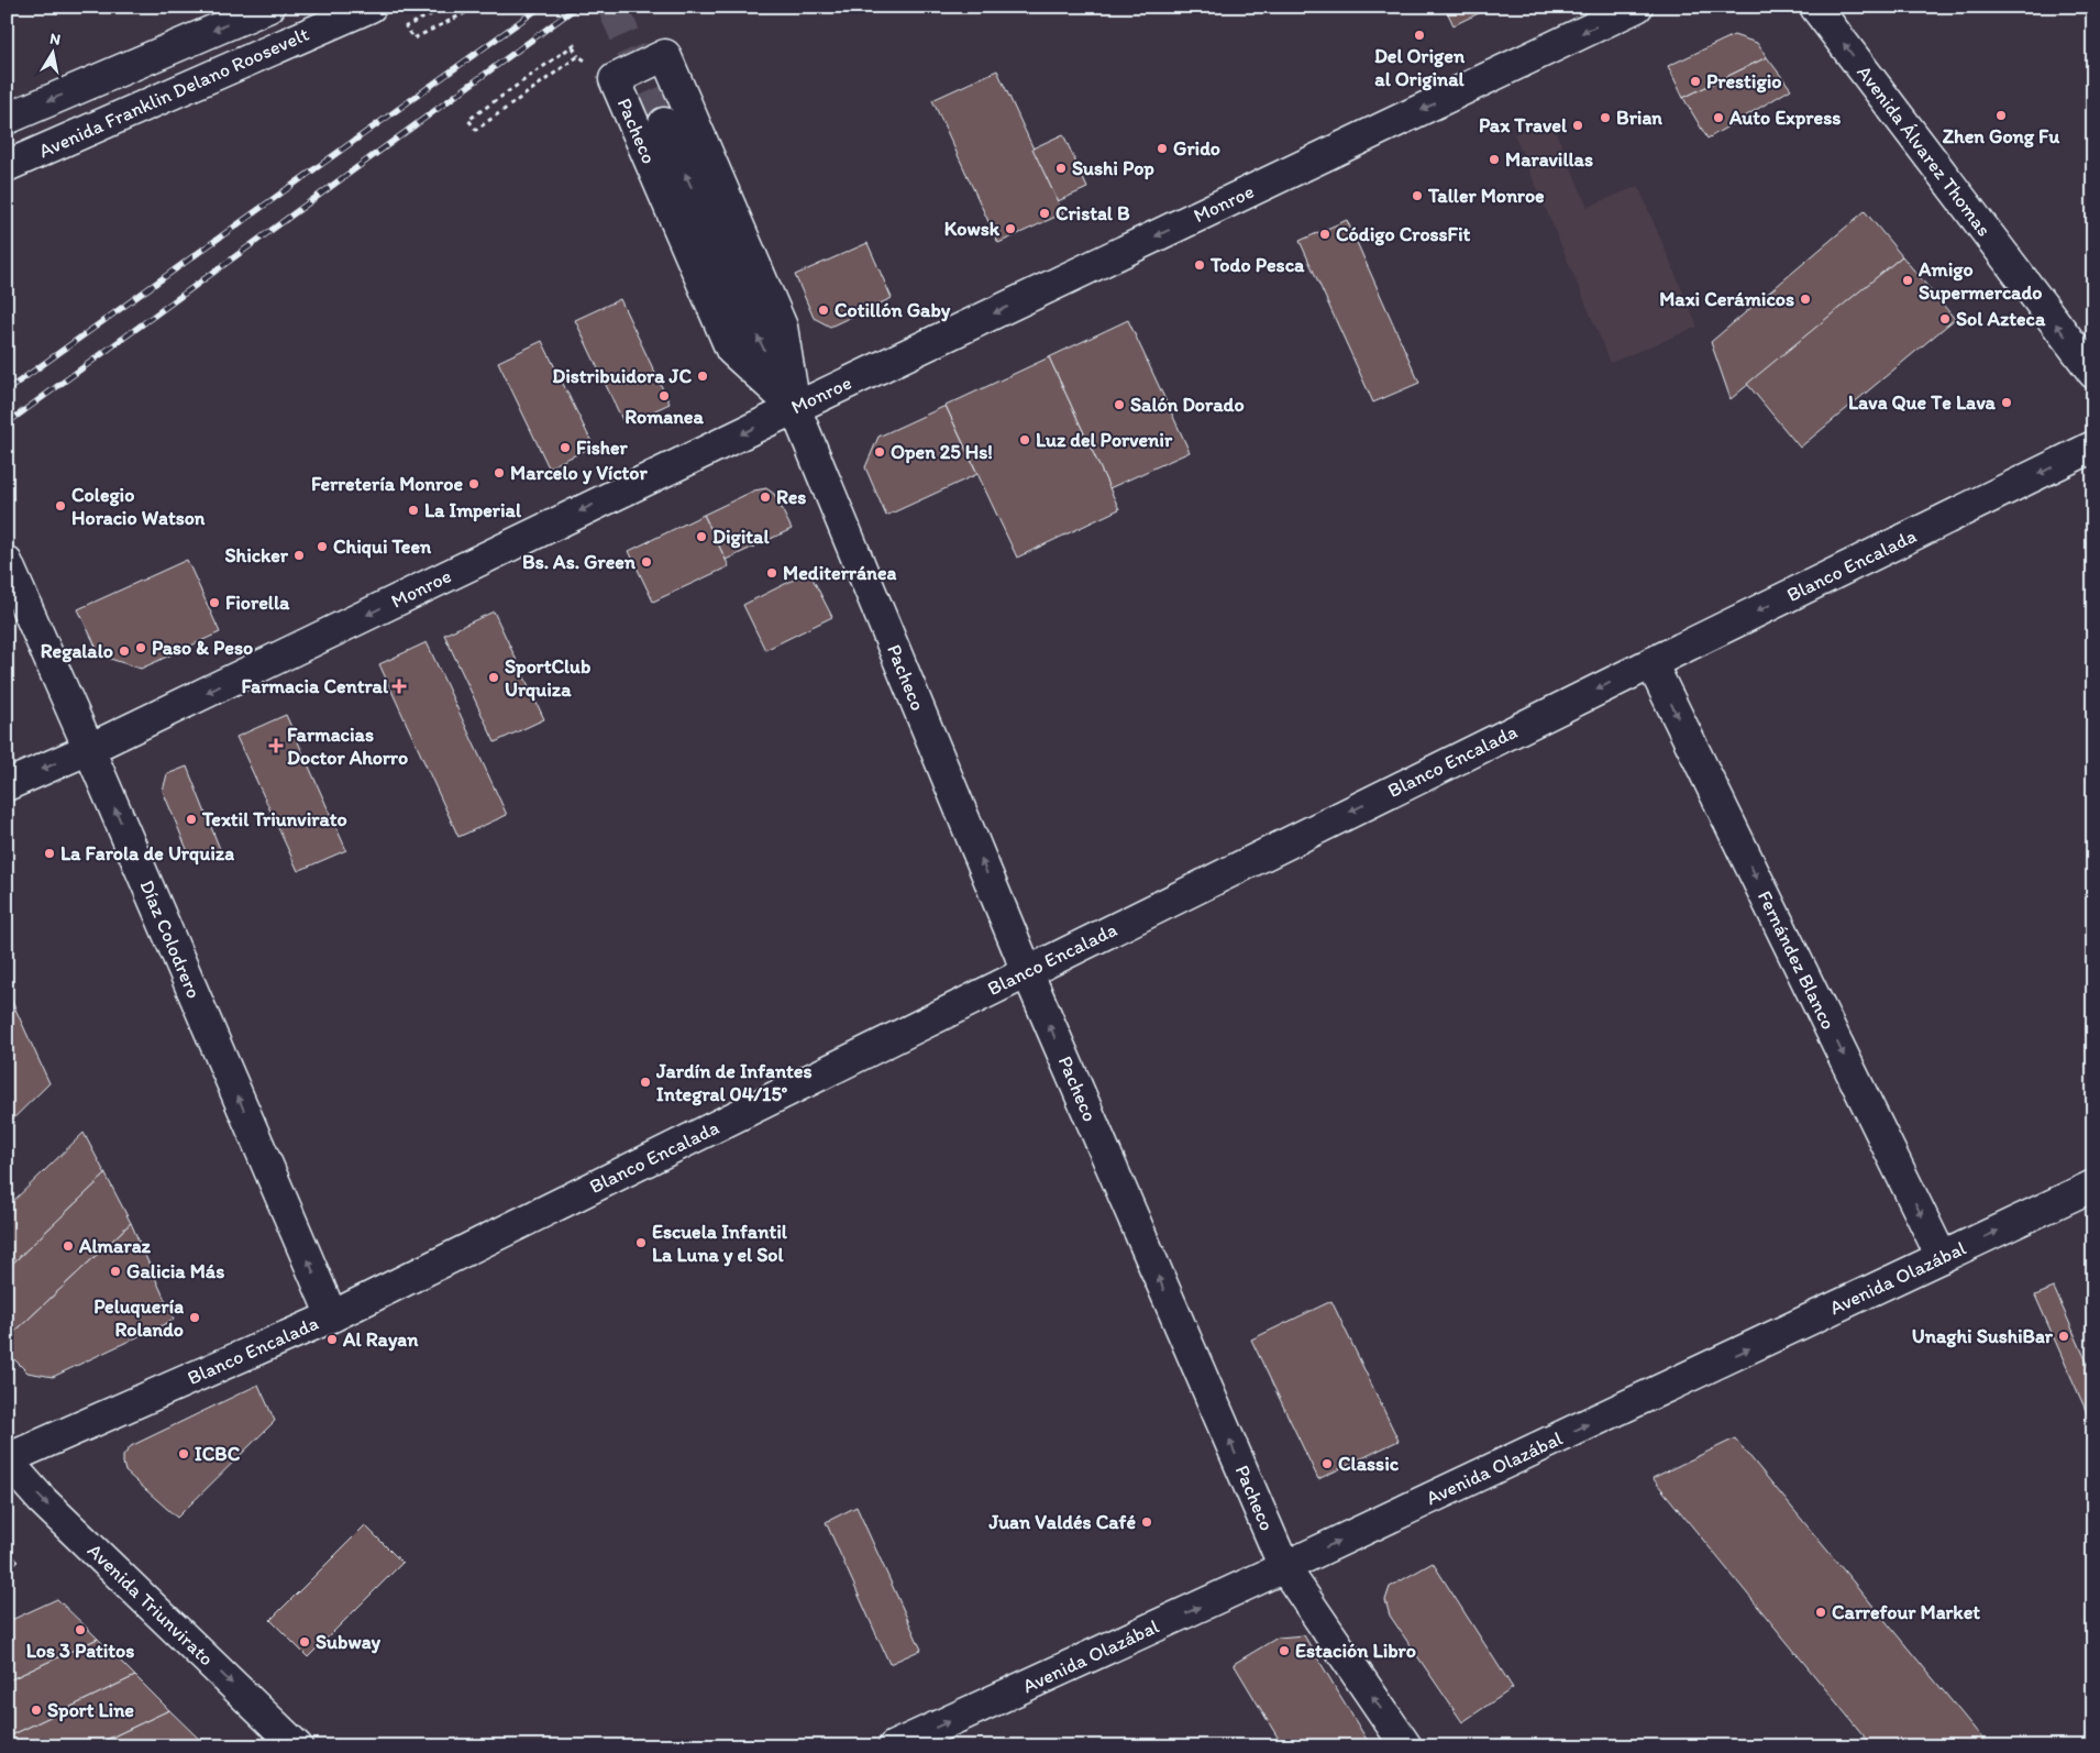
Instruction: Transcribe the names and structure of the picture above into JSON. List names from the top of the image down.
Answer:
{
  "streets": {
    "street": [
      "Avenida Franklin Delano Roosevelt",
      "Pacheco",
      "Avenida Álvarez Thomas",
      "Monroe",
      "Blanco Encalada",
      "Díaz Colodrero",
      "Fernández Blanco",
      "Avenida Olazábal",
      "Avenida Triunvirato"
    ]
  },
  "crossings": [
    ["Pacheco", "Monroe"],
    ["Pacheco", "Blanco Encalada"],
    ["Pacheco", "Avenida Olazábal"],
    ["Monroe", "Díaz Colodrero"],
    ["Blanco Encalada", "Díaz Colodrero"],
    ["Blanco Encalada", "Fernández Blanco"],
    ["Blanco Encalada", "Avenida Triunvirato"],
    ["Fernández Blanco", "Avenida Olazábal"]
  ],
  "one_way": [
    "Pacheco",
    "Avenida Álvarez Thomas",
    "Monroe",
    "Blanco Encalada",
    "Díaz Colodrero",
    "Fernández Blanco",
    "Avenida Olazábal",
    "Avenida Triunvirato"
  ],
  "places": {
    "other": [
      "Del Origen al Original",
      "Prestigio",
      "Zhen Gong Fu",
      "Brian",
      "Auto Express",
      "Pax Travel",
      "Grido",
      "Maravillas",
      "Sushi Pop",
      "Taller Monroe",
      "Cristal B",
      "Kowsk",
      "Código CrossFit",
      "Todo Pesca",
      "Amigo Supermercado",
      "Maxi Cerámicos",
      "Cotillón Gaby",
      "Sol Azteca",
      "Distribuidora JC",
      "Romanea",
      "Lava Que Te Lava",
      "Salón Dorado",
      "Luz del Porvenir",
      "Fisher",
      "Open 25 Hs!",
      "Marcelo y Víctor",
      "Ferretería Monroe",
      "Res",
      "Colegio Horacio Watson",
      "La Imperial",
      "Digital",
      "Chiqui Teen",
      "Shicker",
      "Bs. As. Green",
      "Mediterránea",
      "Fiorella",
      "Paso & Peso",
      "Regalalo",
      "SportClub Urquiza",
      "Textil Triunvirato",
      "La Farola de Urquiza",
      "Jardín de Infantes Integral 04/15°",
      "Escuela Infantil La Luna y el Sol",
      "Almaraz",
      "Galicia Más",
      "Peluquería Rolando",
      "Unaghi SushiBar",
      "Al Rayan",
      "ICBC",
      "Classic",
      "Juan Valdés Café",
      "Carrefour Market",
      "Los 3 Patitos",
      "Subway",
      "Estación Libro",
      "Sport Line"
    ],
    "health": ["Farmacia Central", "Farmacias Doctor Ahorro"]
  },
  "north": "top"
}
